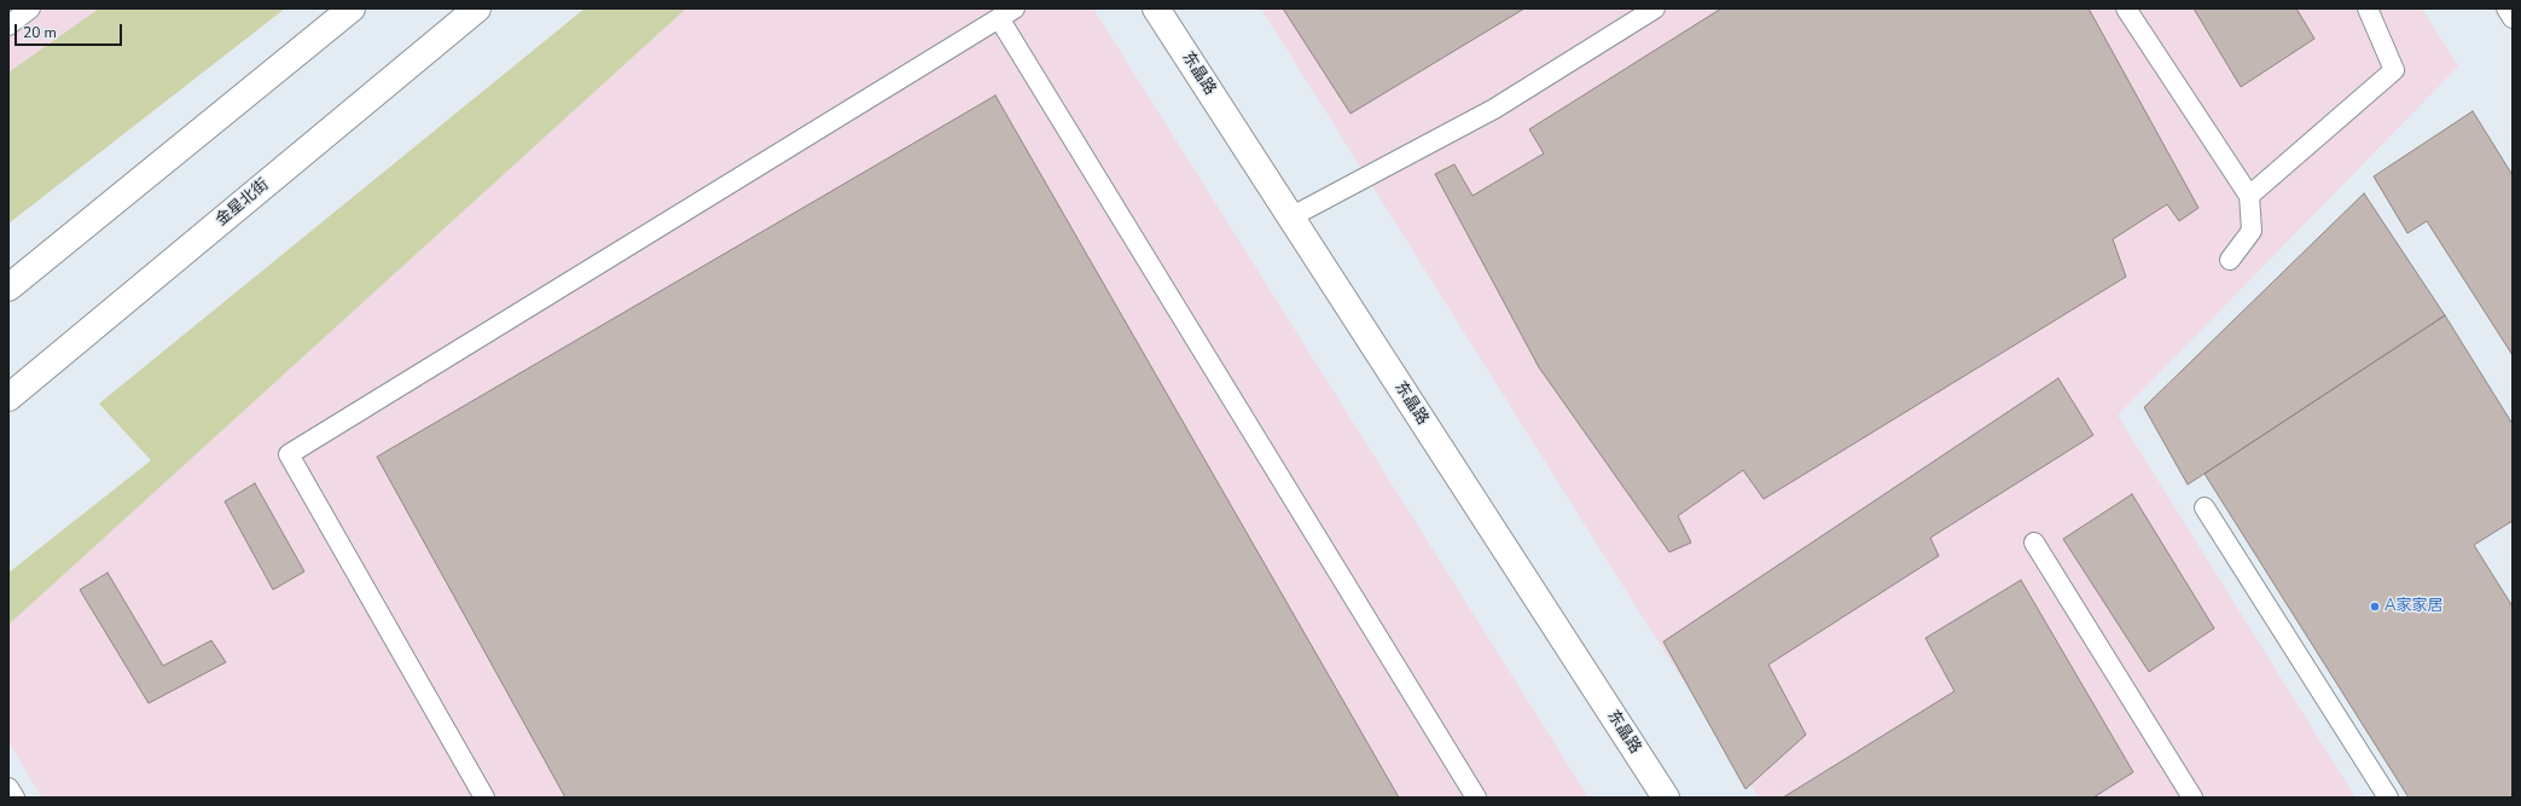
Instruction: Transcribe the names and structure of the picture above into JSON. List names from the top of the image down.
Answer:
{
  "streets": {
    "main road": ["东晶路", "金星北街"]
  },
  "places": ["A家家居"],
  "scale_bar": "20 m"
}
